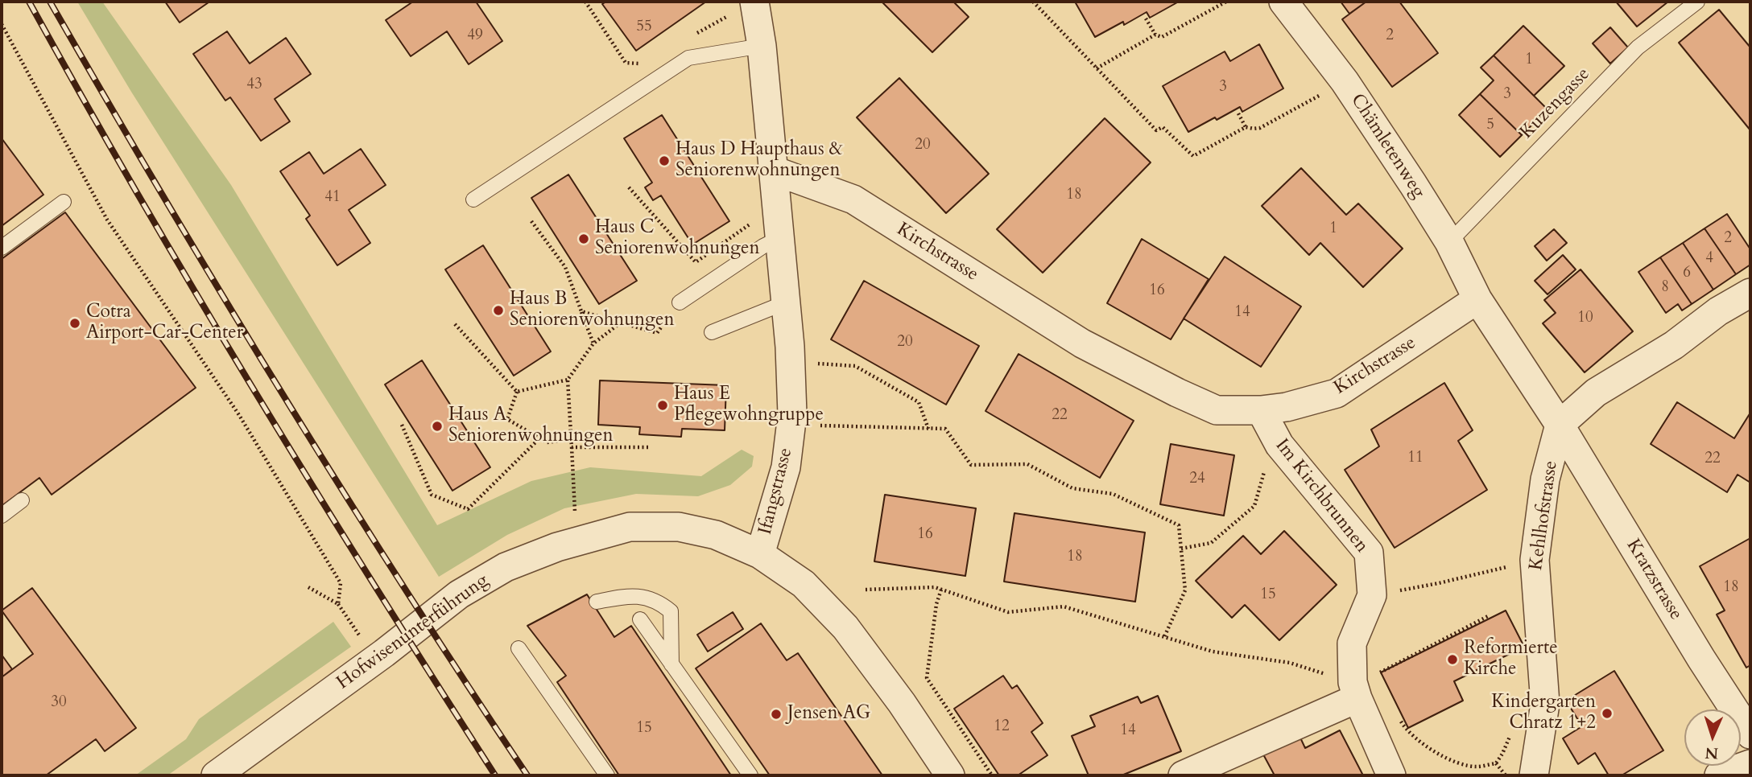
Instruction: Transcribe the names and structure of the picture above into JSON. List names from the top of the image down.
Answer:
{
  "streets": {
    "street": [
      "Chämletenweg",
      "Kirchstrasse",
      "Ifangstrasse",
      "Im Kirchbrunnen",
      "Kehlhofstrasse",
      "Kratzstrasse",
      "Hofwisenunterführung"
    ],
    "lane": ["Kuzengasse"]
  },
  "crossings": [
    ["Kuzengasse", "Chämletenweg"],
    ["Chämletenweg", "Kirchstrasse"],
    ["Kirchstrasse", "Ifangstrasse"],
    ["Kirchstrasse", "Im Kirchbrunnen"],
    ["Ifangstrasse", "Hofwisenunterführung"],
    ["Kehlhofstrasse", "Kratzstrasse"]
  ],
  "places": [
    "Haus D Haupthaus & Seniorenwohnungen",
    "Haus C Seniorenwohnungen",
    "Haus B Seniorenwohnungen",
    "Cotra Airport-Car-Center",
    "Haus E Pflegewohngruppe",
    "Haus A Seniorenwohnungen",
    "Reformierte Kirche",
    "Kindergarten Chratz 1+2",
    "Jensen AG"
  ],
  "house_numbers": [
    "55",
    "49",
    "2",
    "1",
    "43",
    "3",
    "3",
    "5",
    "20",
    "18",
    "41",
    "1",
    "2",
    "4",
    "6",
    "8",
    "16",
    "14",
    "10",
    "20",
    "22",
    "11",
    "22",
    "24",
    "16",
    "18",
    "18",
    "15",
    "30",
    "12",
    "15",
    "14"
  ],
  "north": "bottom"
}
